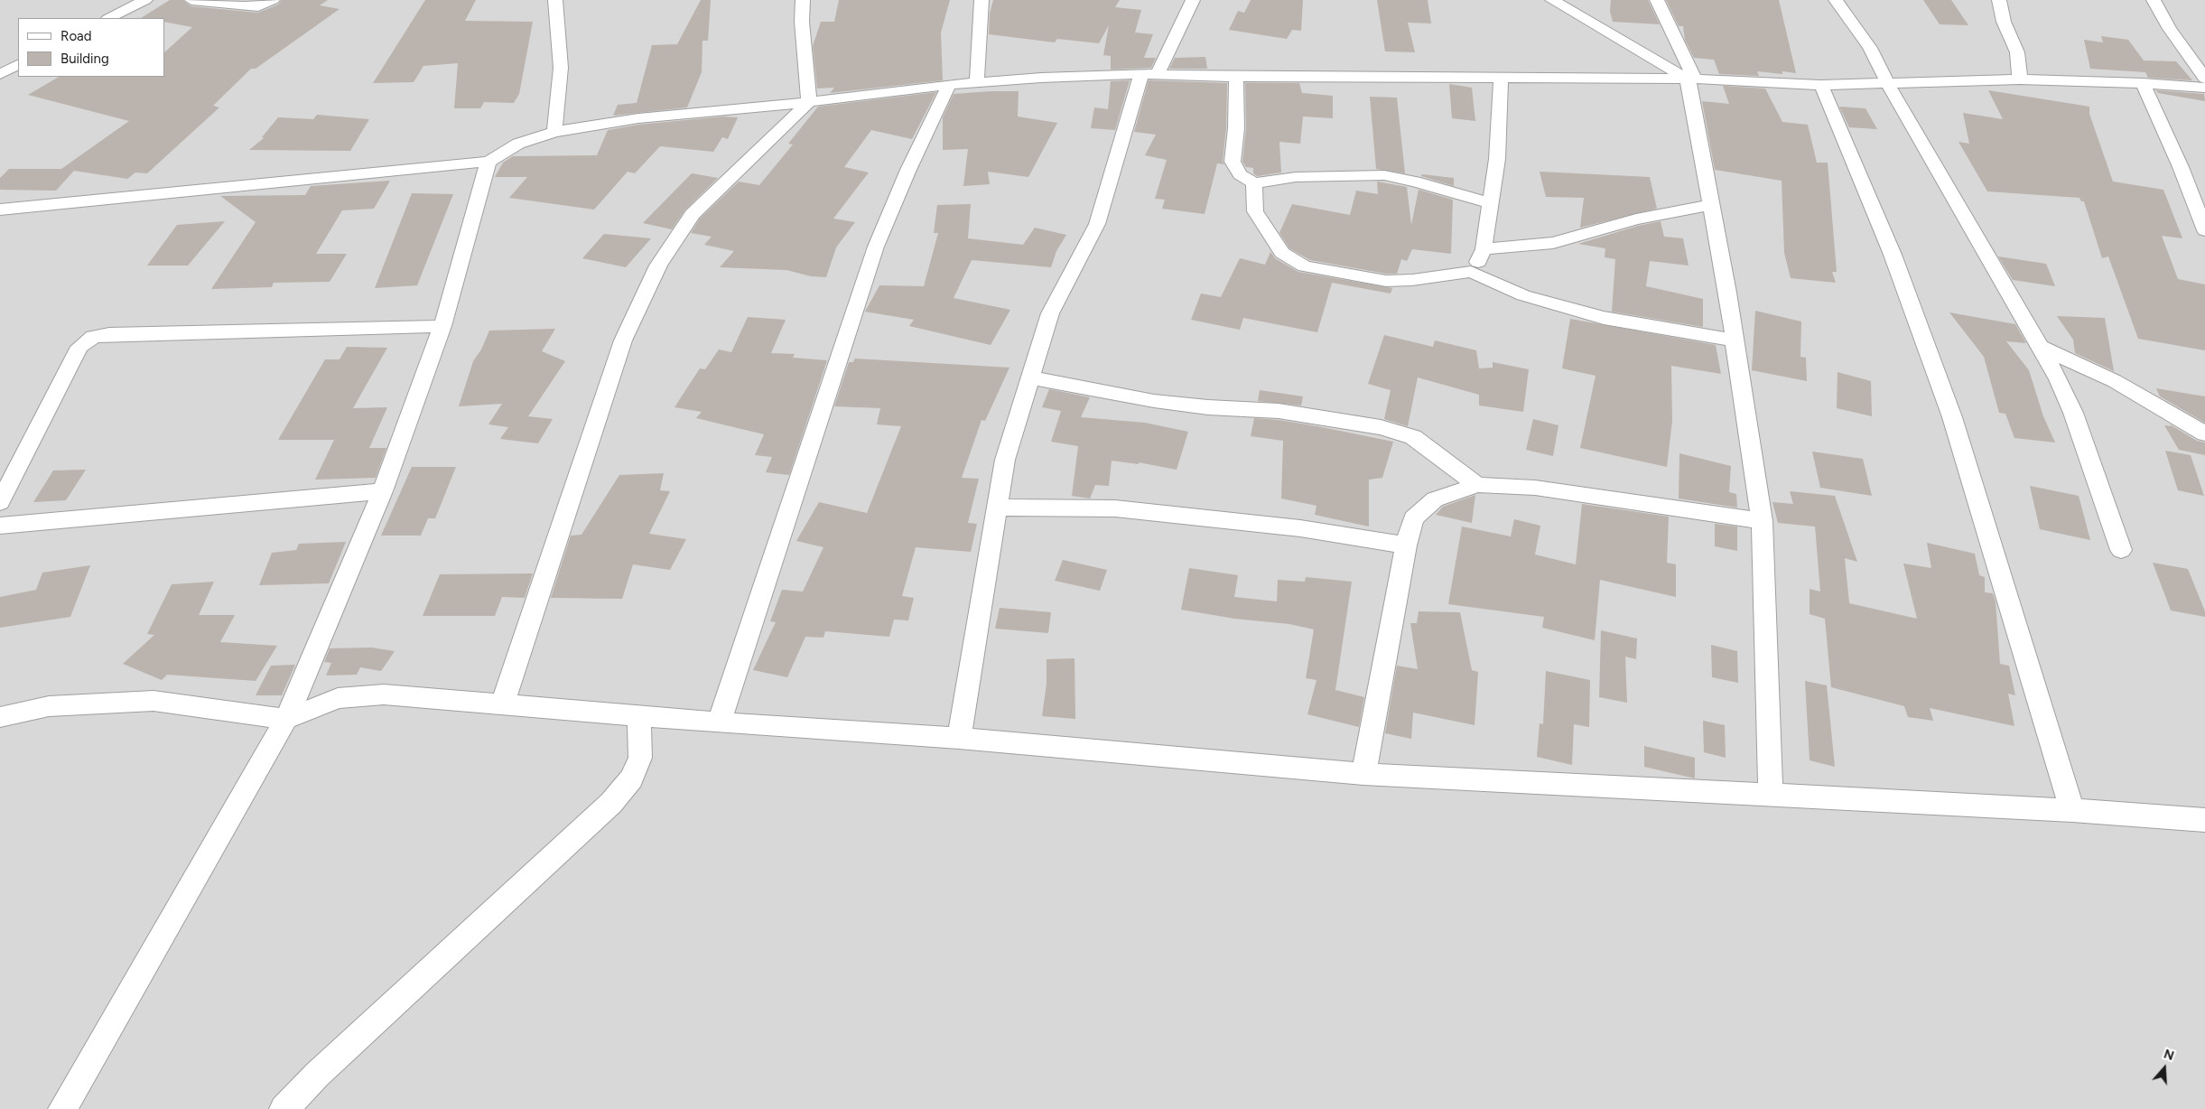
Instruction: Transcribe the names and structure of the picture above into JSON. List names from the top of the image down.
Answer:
{
  "legend": ["Road", "Building"],
  "north": "top"
}
